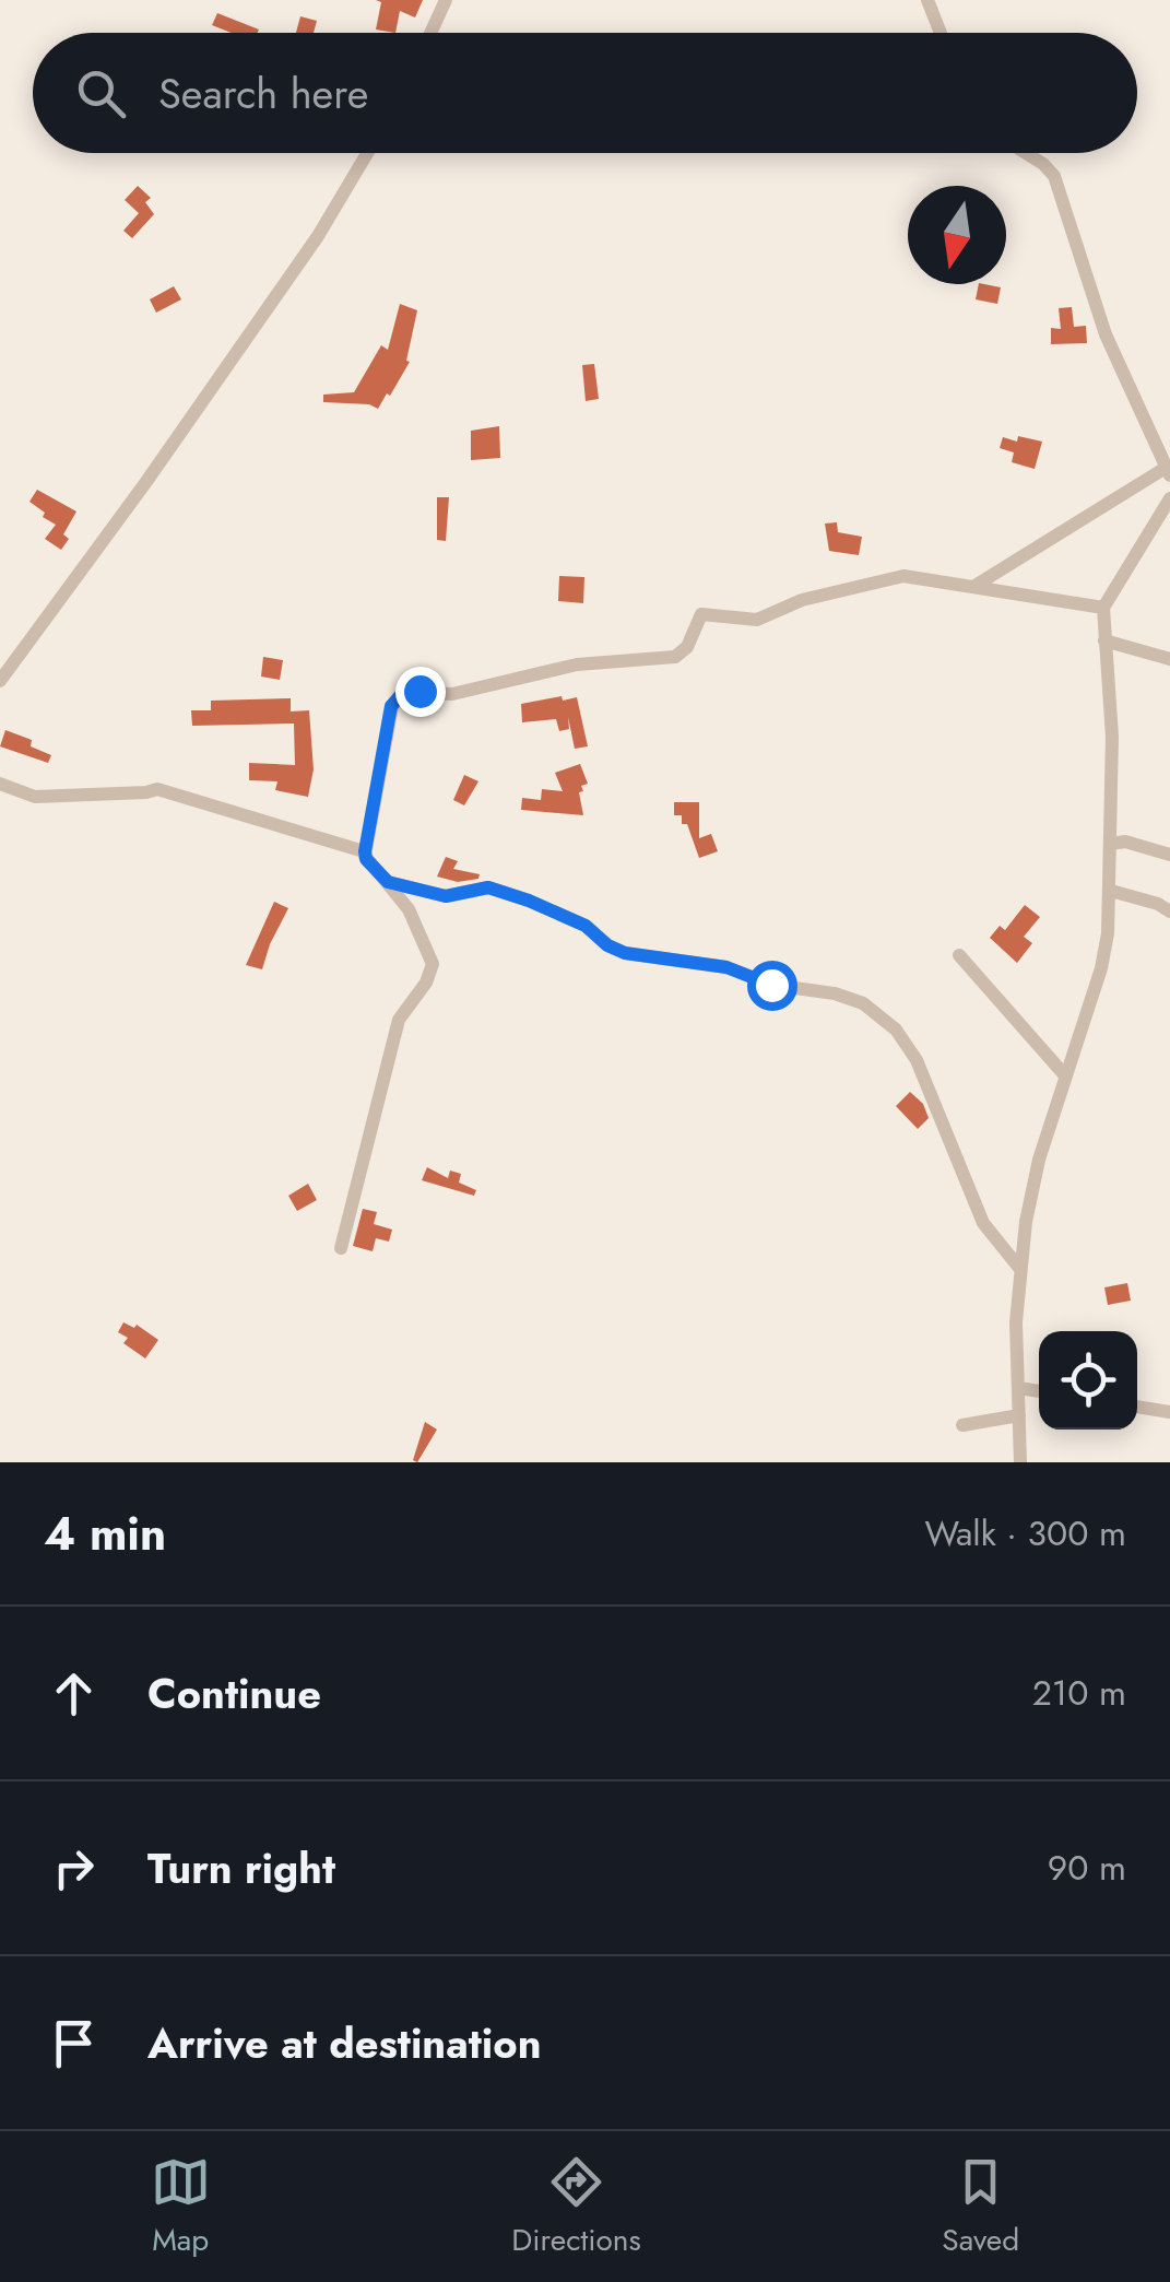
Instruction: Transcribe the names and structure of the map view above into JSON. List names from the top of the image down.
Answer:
{
  "north": "bottom",
  "page": {
    "search": "Search here",
    "heading": ["4 min", "Walk · 300 m"],
    "list": [
      ["Continue", "210 m"],
      ["Turn right", "90 m"],
      "Arrive at destination"
    ],
    "nav": ["Map", "Directions", "Saved"]
  }
}
